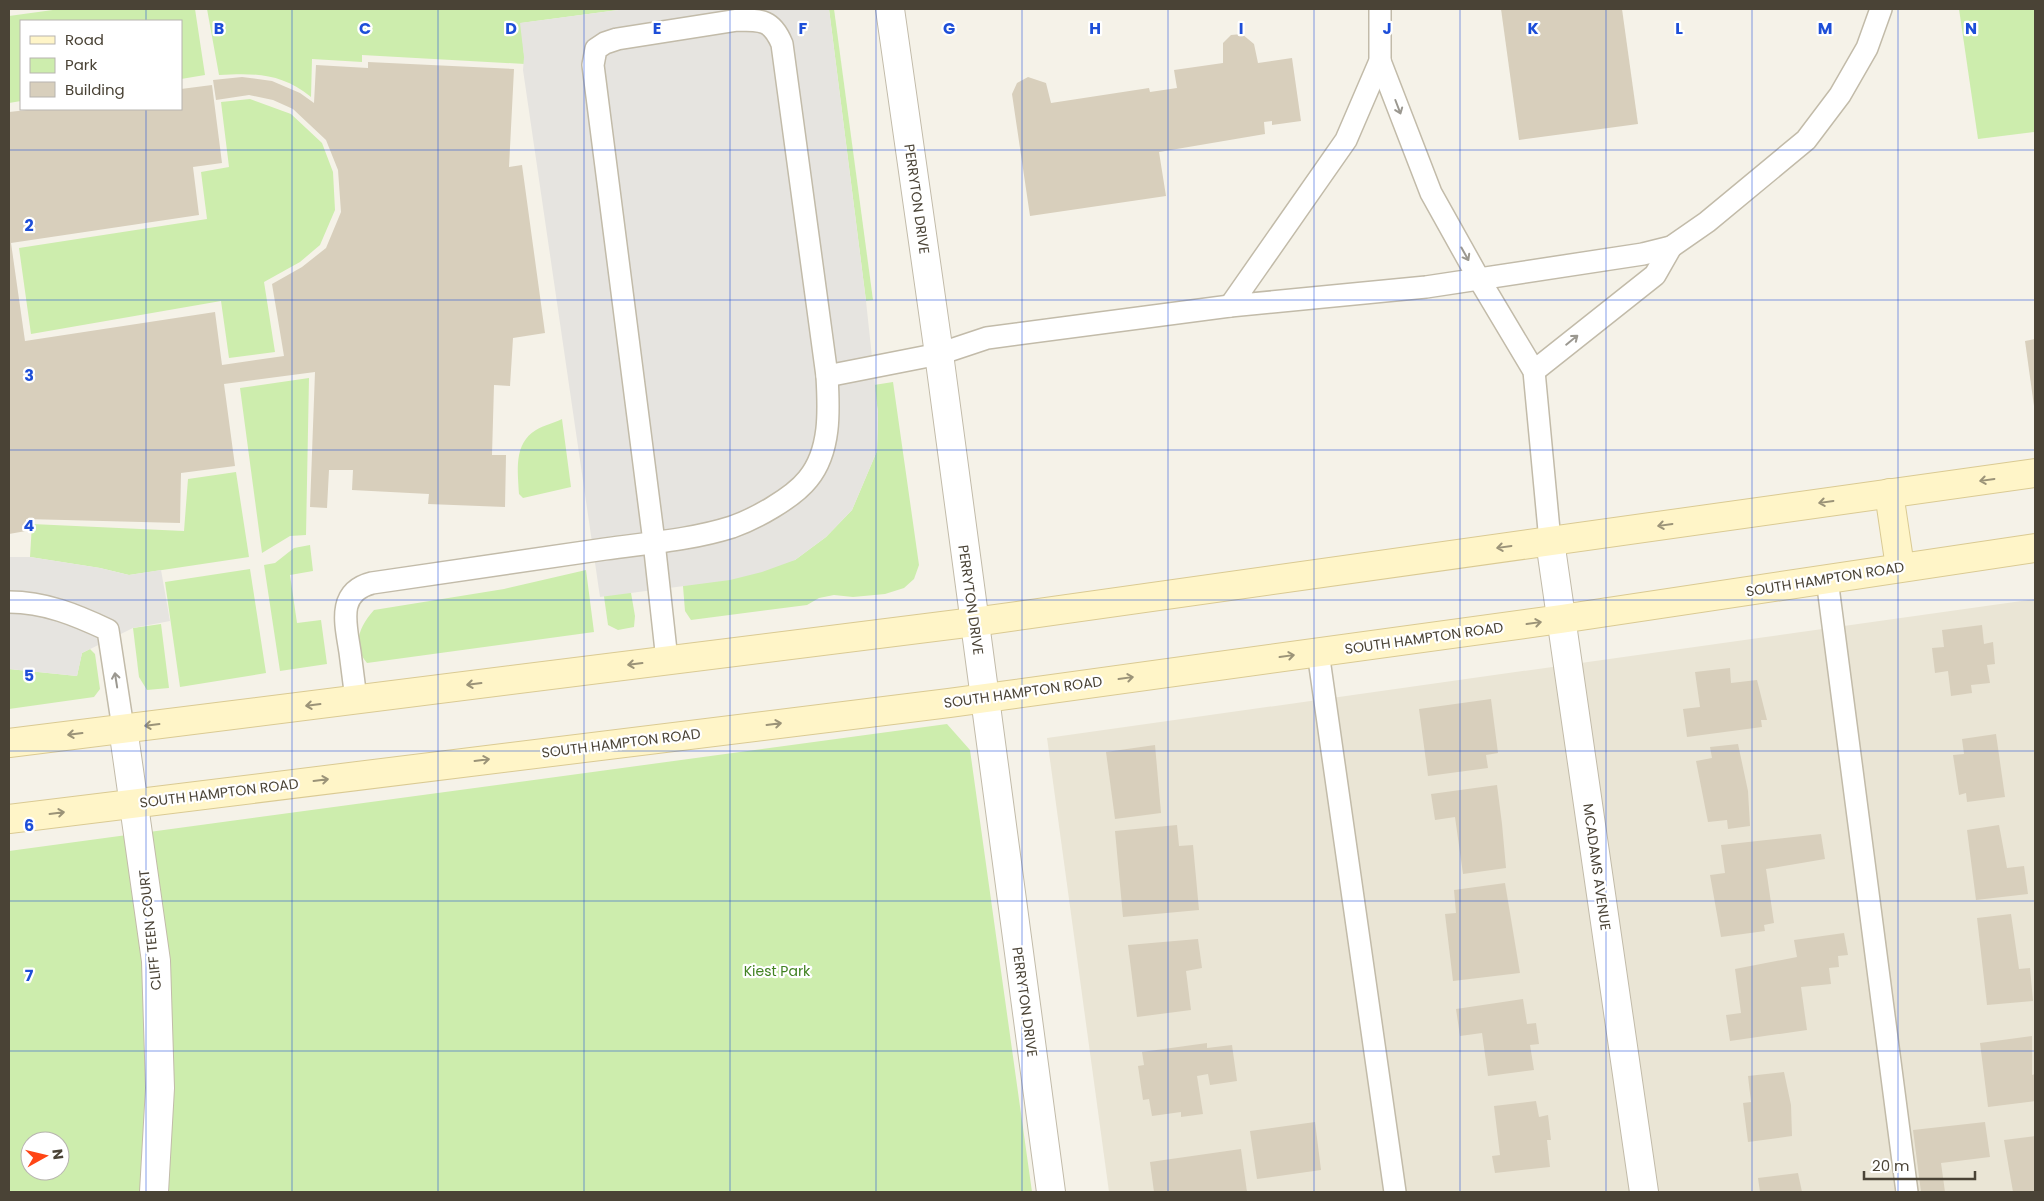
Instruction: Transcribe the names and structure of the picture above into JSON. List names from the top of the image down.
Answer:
{
  "streets": {
    "main road": ["SOUTH HAMPTON ROAD"],
    "street": ["PERRYTON DRIVE", "MCADAMS AVENUE", "CLIFF TEEN COURT"]
  },
  "crossings": [
    ["PERRYTON DRIVE", "SOUTH HAMPTON ROAD"],
    ["SOUTH HAMPTON ROAD", "MCADAMS AVENUE"],
    ["SOUTH HAMPTON ROAD", "CLIFF TEEN COURT"]
  ],
  "parks": ["Kiest Park"],
  "legend": ["Road", "Park", "Building"],
  "scale_bar": "20 m",
  "north": "right",
  "grid": {
    "columns": [
      "B",
      "C",
      "D",
      "E",
      "F",
      "G",
      "H",
      "I",
      "J",
      "K",
      "L",
      "M",
      "N"
    ],
    "rows": [
      "2",
      "3",
      "4",
      "5",
      "6",
      "7"
    ]
  }
}
